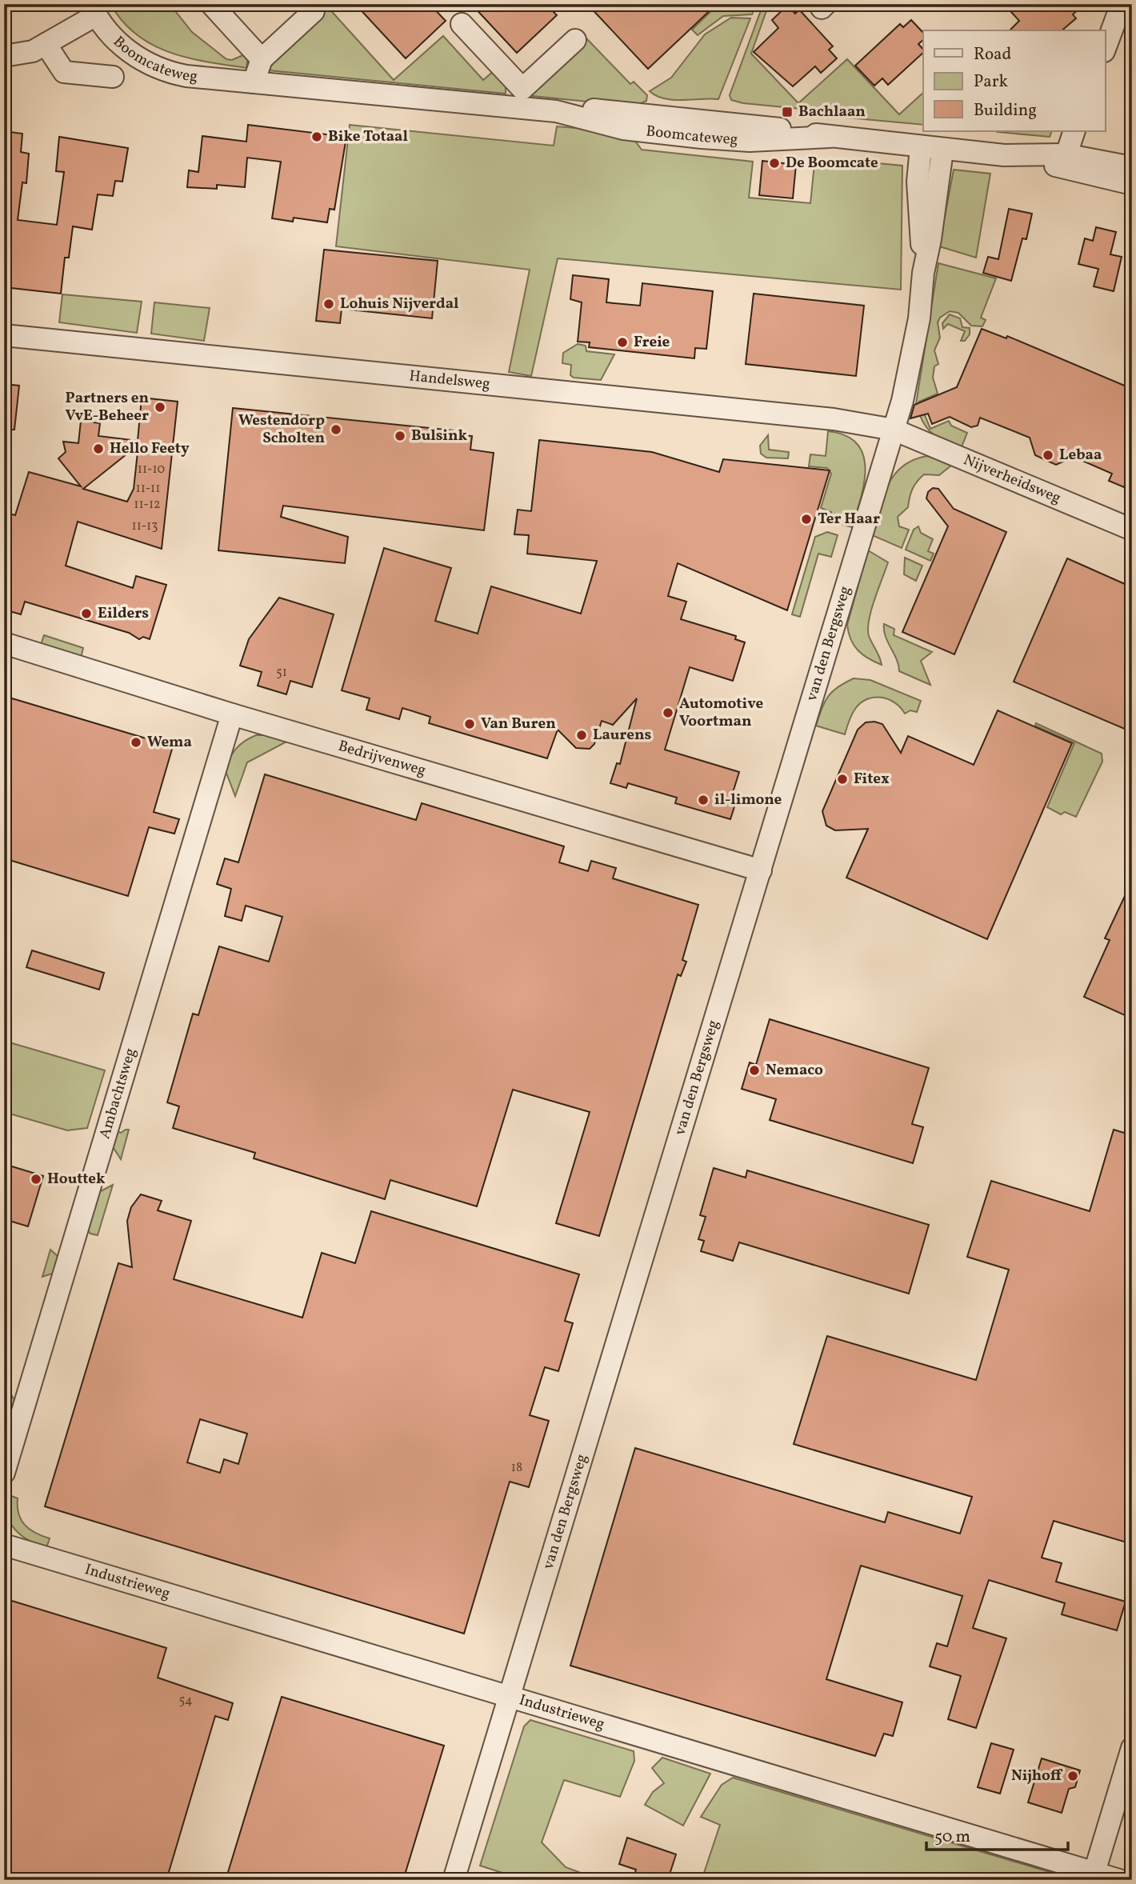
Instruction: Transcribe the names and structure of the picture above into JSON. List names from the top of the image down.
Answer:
{
  "streets": {
    "street": [
      "Boomcateweg",
      "Handelsweg",
      "Nijverheidsweg",
      "van den Bergsweg",
      "Bedrijvenweg",
      "Ambachtsweg",
      "Industrieweg"
    ]
  },
  "crossings": [
    ["Boomcateweg", "van den Bergsweg"],
    ["Handelsweg", "Nijverheidsweg"],
    ["Handelsweg", "van den Bergsweg"],
    ["Nijverheidsweg", "van den Bergsweg"],
    ["van den Bergsweg", "Bedrijvenweg"],
    ["van den Bergsweg", "Industrieweg"],
    ["Bedrijvenweg", "Ambachtsweg"]
  ],
  "places": {
    "transit": ["Bachlaan"],
    "other": [
      "Bike Totaal",
      "De Boomcate",
      "Lohuis Nijverdal",
      "Freie",
      "Partners en VvE-Beheer",
      "Westendorp Scholten",
      "Bulsink",
      "Hello Feety",
      "Lebaa",
      "Ter Haar",
      "Eilders",
      "Automotive Voortman",
      "Van Buren",
      "Laurens",
      "Wema",
      "Fitex",
      "il-limone",
      "Nemaco",
      "Houttek",
      "Nijhoff"
    ]
  },
  "house_numbers": [
    "11-10",
    "11-11",
    "11-12",
    "11-13",
    "51",
    "18",
    "54"
  ],
  "legend": ["Road", "Park", "Building"],
  "scale_bar": "50 m"
}
